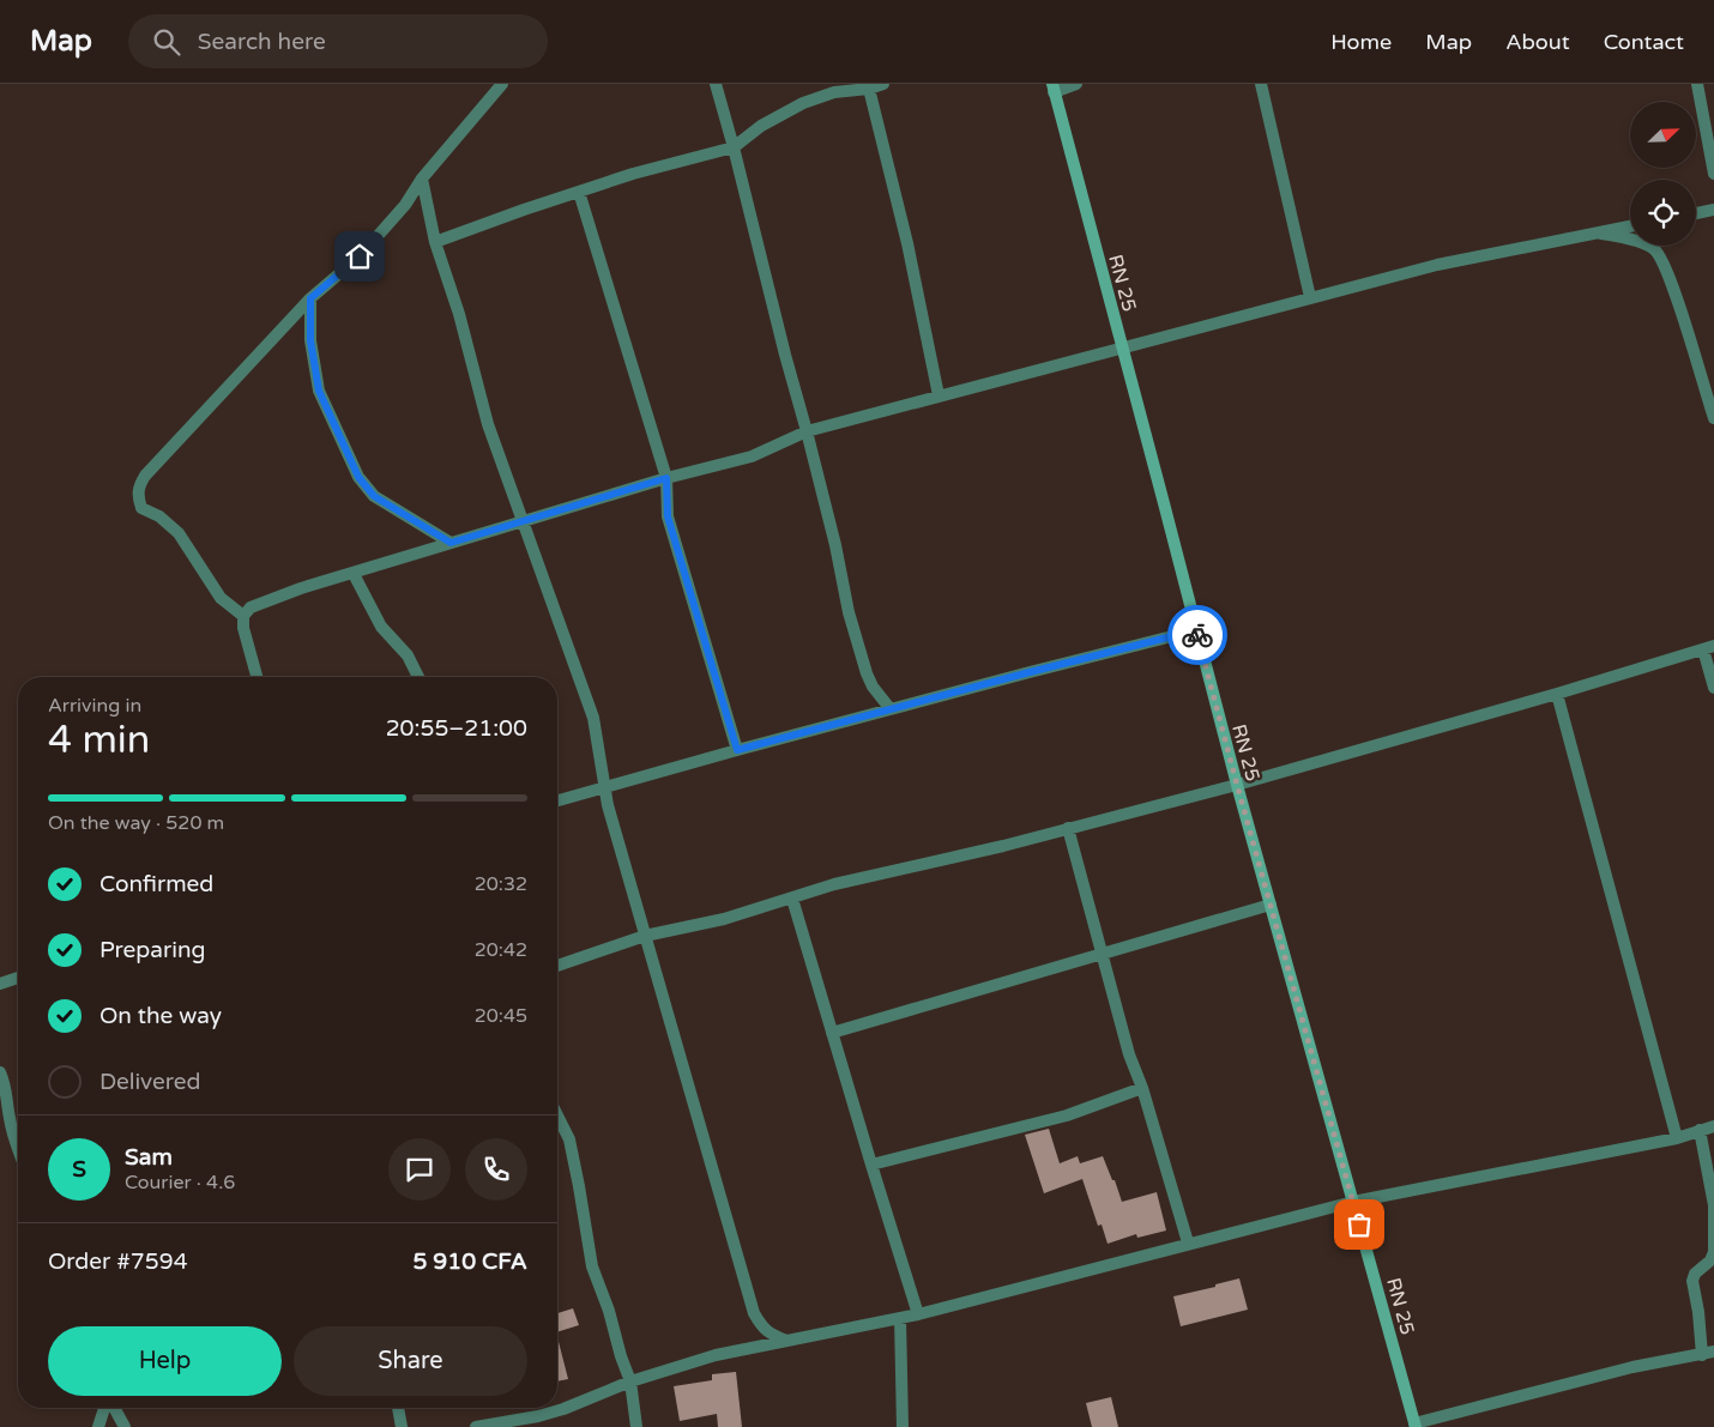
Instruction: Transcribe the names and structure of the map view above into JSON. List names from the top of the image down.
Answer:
{
  "streets": {
    "main road": ["RN 25"]
  },
  "north": "top right",
  "page": {
    "header": "Map",
    "search": "Search here",
    "nav": [
      "Home",
      "Map",
      "About",
      "Contact"
    ],
    "heading": ["4 min", "Arriving in", "20:55–21:00"],
    "panel": [
      "Sam",
      "Courier · 4.6",
      "Order #7594",
      "5 910 CFA"
    ],
    "bar": "On the way · 520 m",
    "list": [
      ["Confirmed", "20:32"],
      ["Preparing", "20:42"],
      ["On the way", "20:45"],
      "Delivered"
    ],
    "round": "S",
    "buttons": ["Help", "Share"]
  }
}
